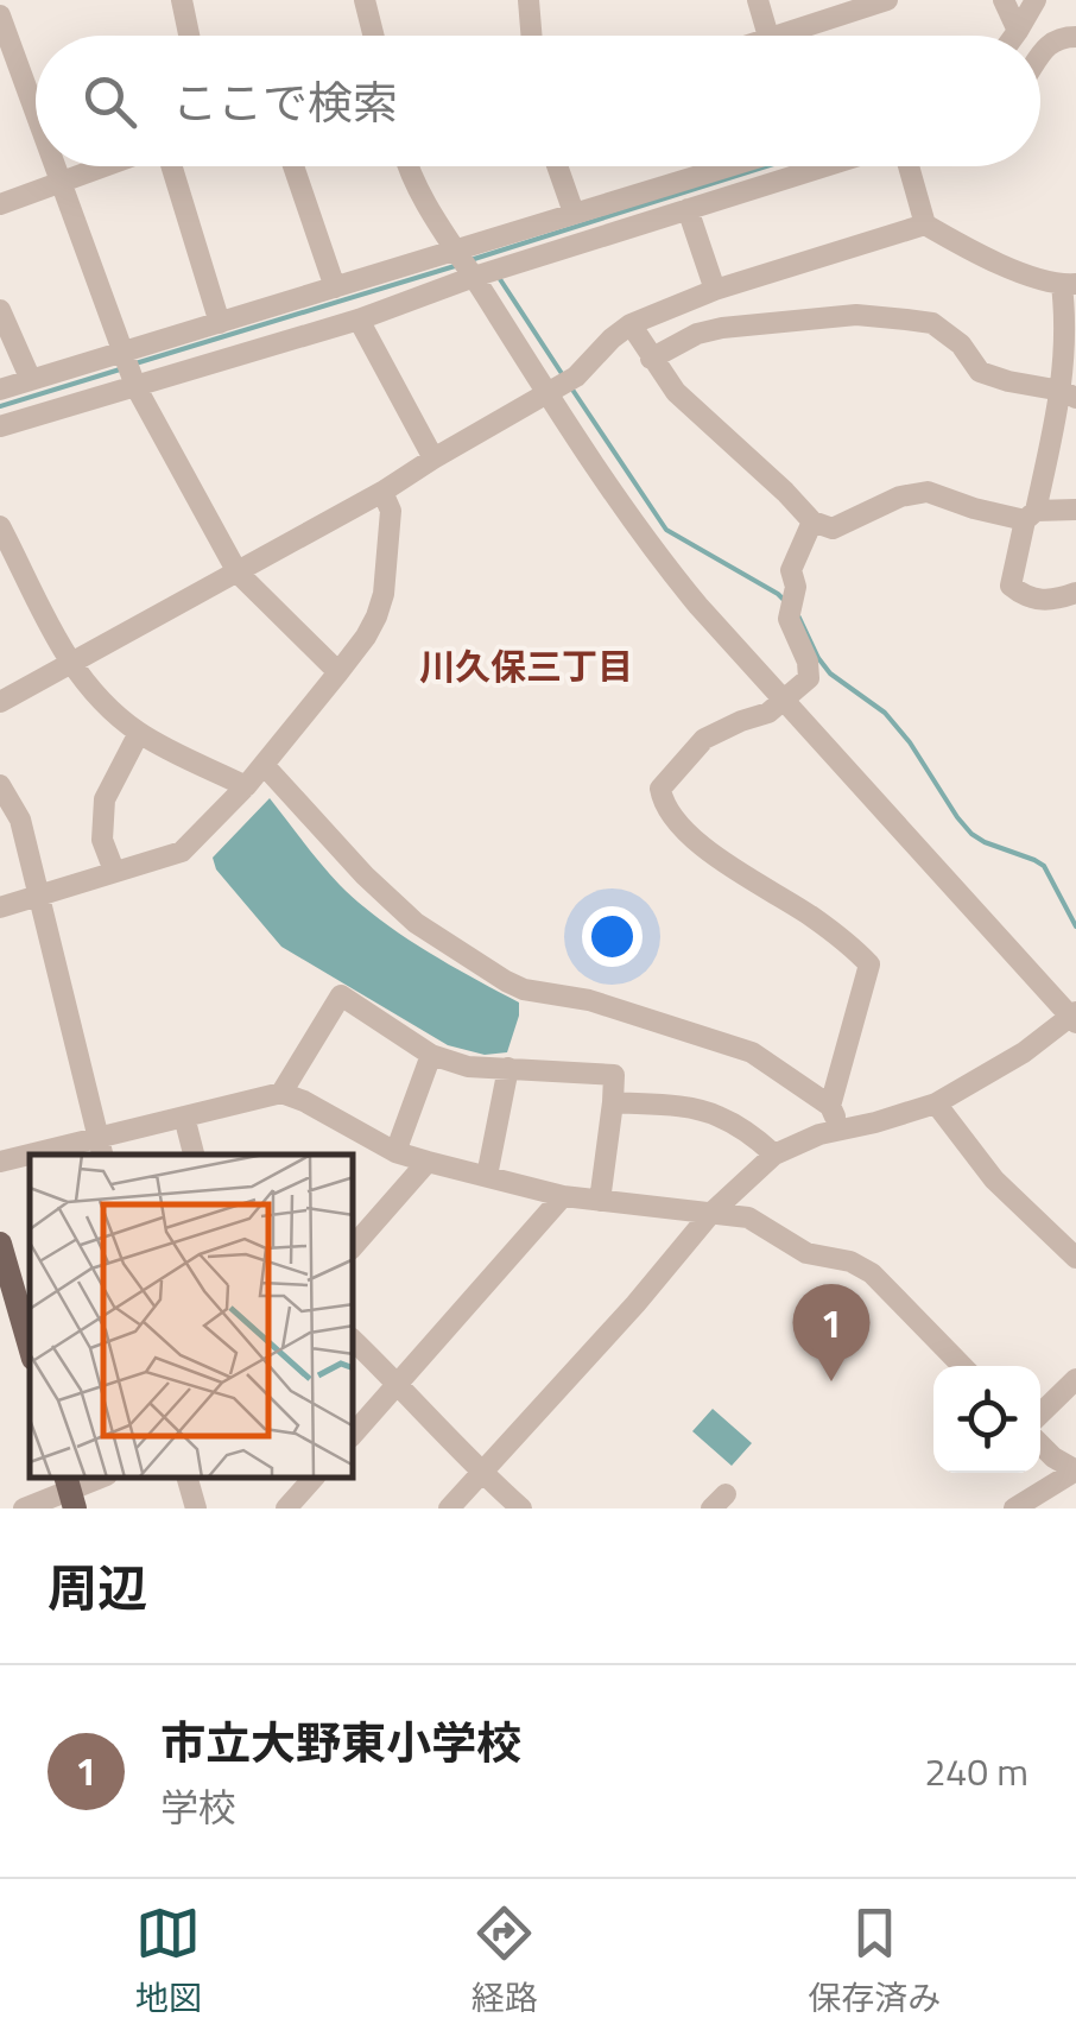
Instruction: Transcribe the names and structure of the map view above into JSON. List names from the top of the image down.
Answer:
{
  "districts": ["川久保三丁目"],
  "page": {
    "search": "ここで検索",
    "pins": "1",
    "heading": "周辺",
    "list": [
      {
        "mark": "1",
        "name": "市立大野東小学校",
        "note": "学校",
        "value": "240 m"
      }
    ],
    "nav": ["地図", "経路", "保存済み"]
  }
}
